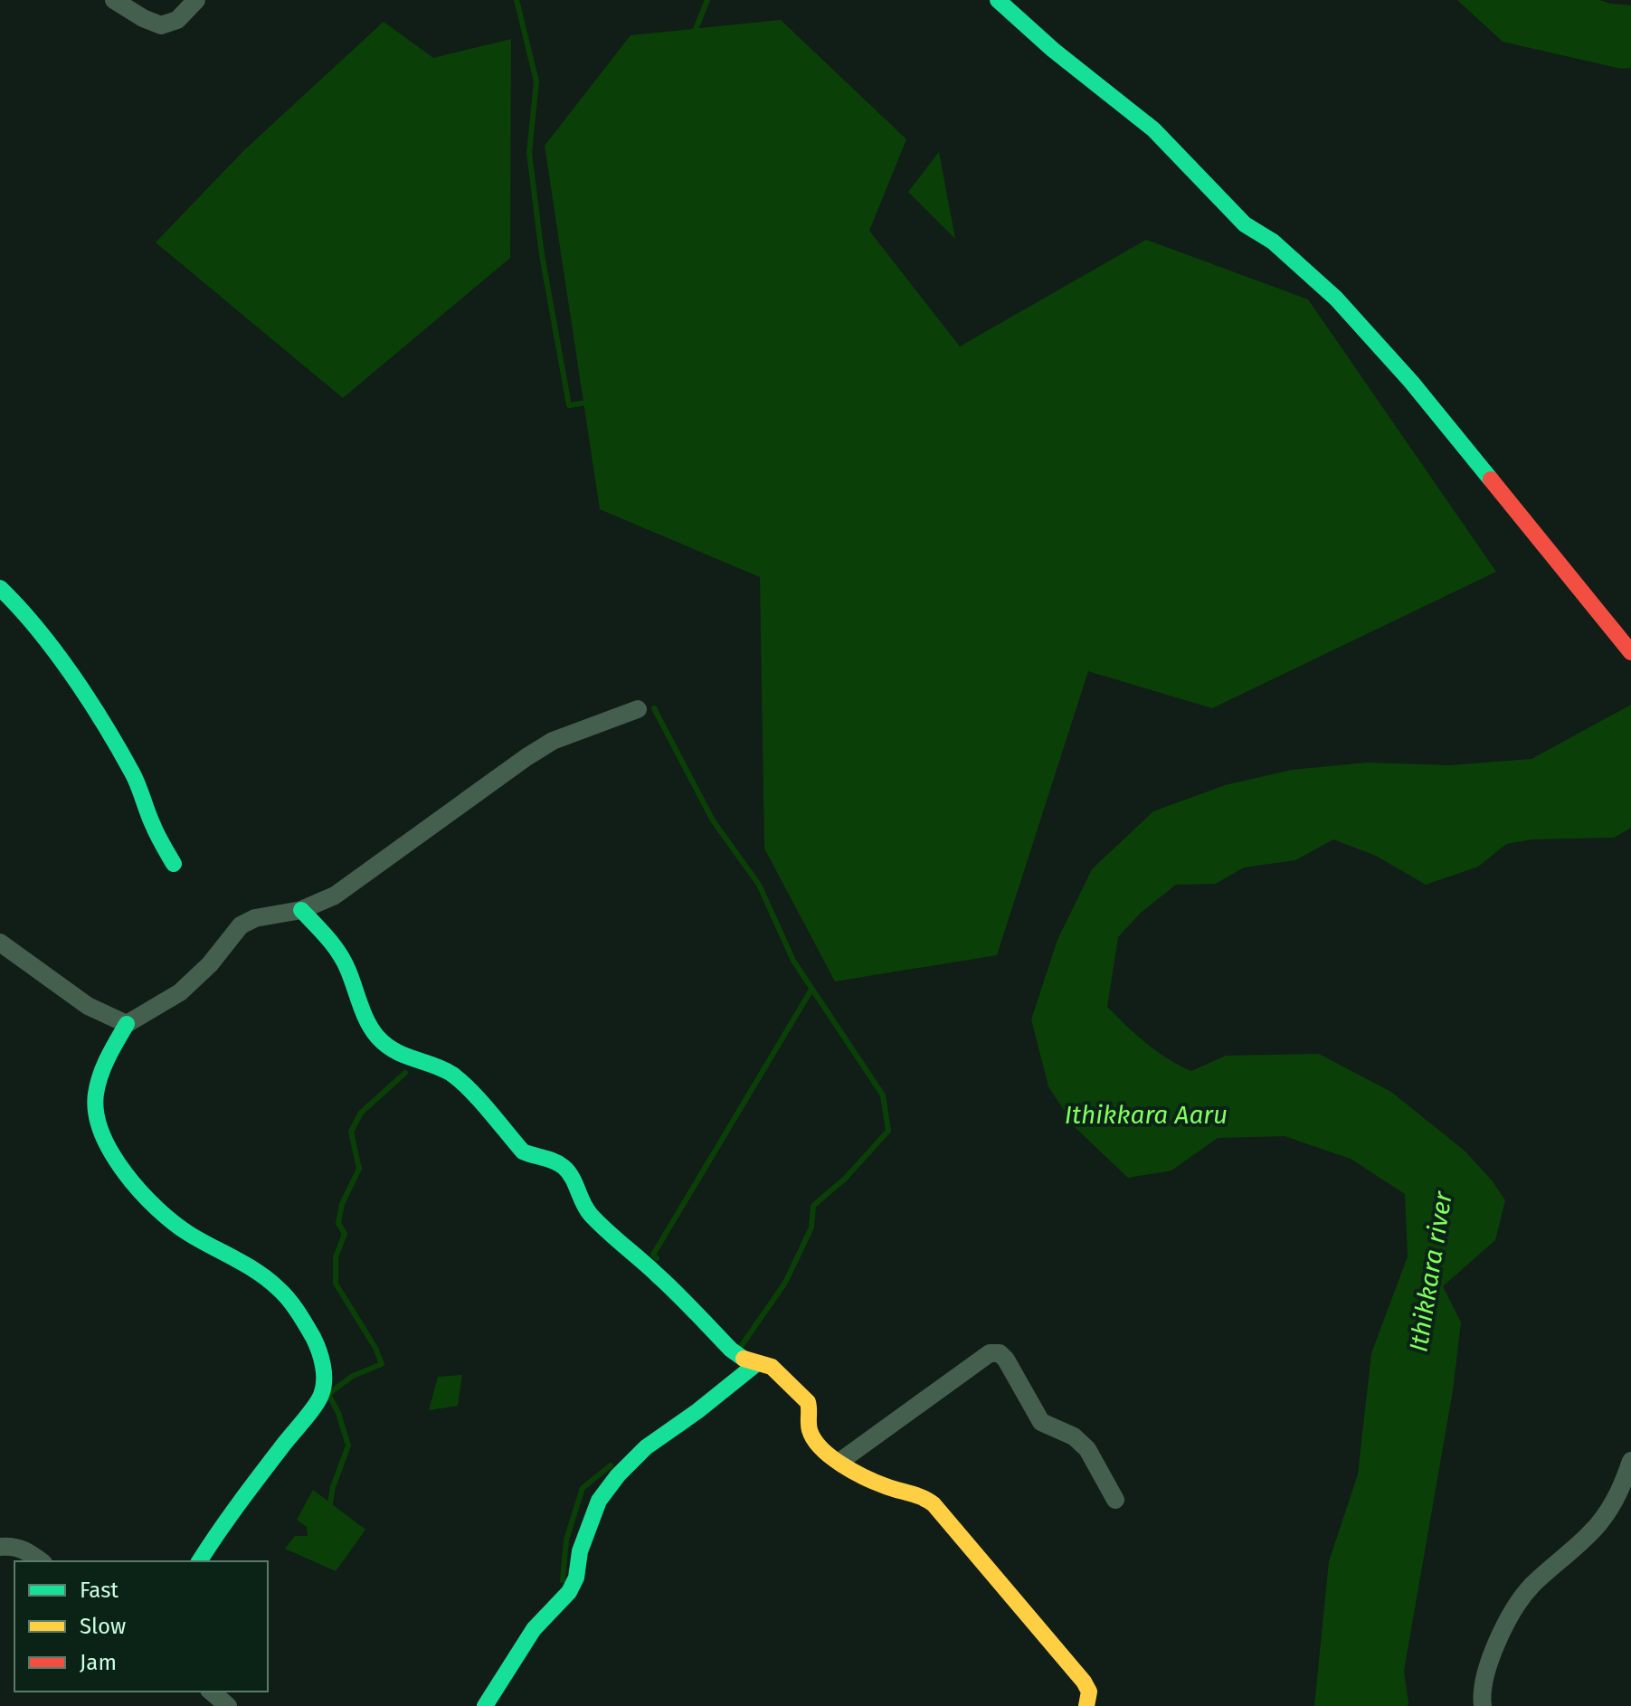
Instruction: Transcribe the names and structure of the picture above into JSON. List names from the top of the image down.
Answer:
{
  "water": ["Ithikkara Aaru", "Ithikkara river"],
  "legend": ["Fast", "Slow", "Jam"]
}
